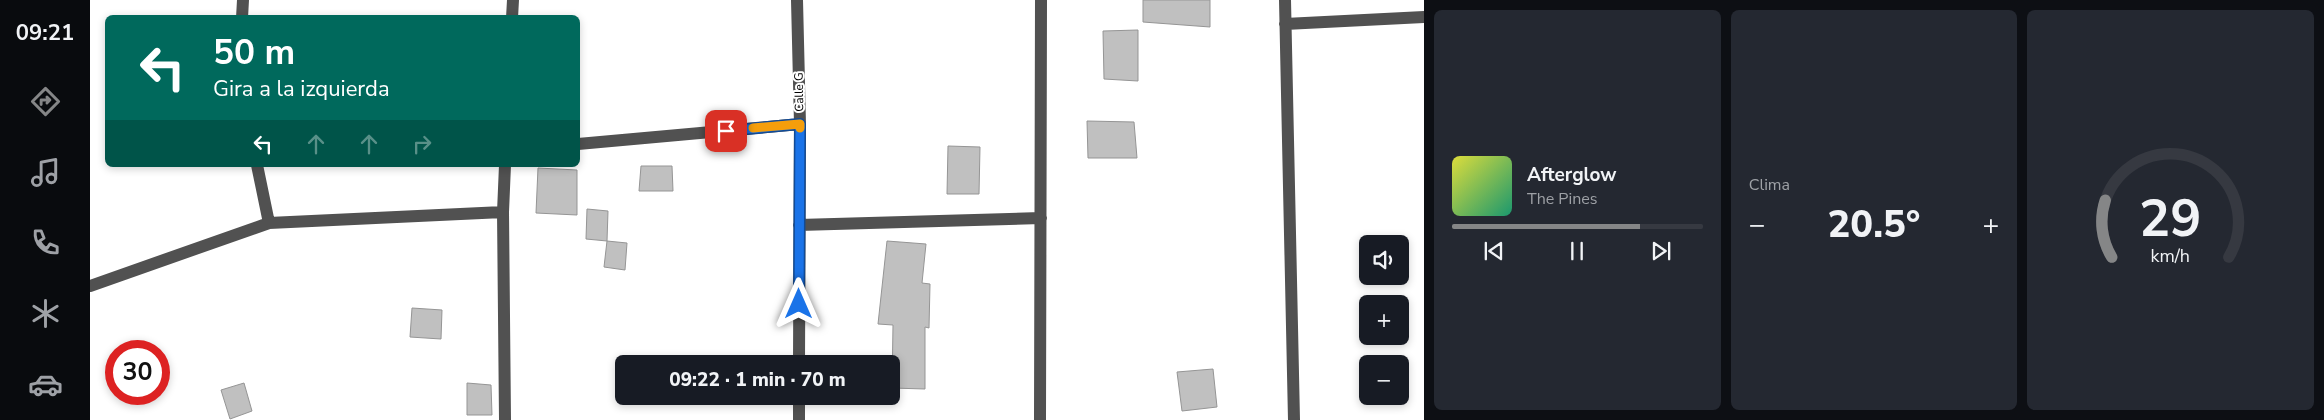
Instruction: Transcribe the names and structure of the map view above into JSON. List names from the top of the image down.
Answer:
{
  "streets": {
    "street": ["Calle G"]
  },
  "page": {
    "tabs": "09:21",
    "tile": "Clima",
    "turn": ["50 m", "Gira a la izquierda"],
    "song": ["Afterglow", "The Pines"],
    "heat": ["−", "20.5°", "+"],
    "map_buttons": ["+", "−"],
    "limit": "30",
    "trip": "09:22 · 1 min · 70 m",
    "gauge": ["29", "km/h"]
  }
}
